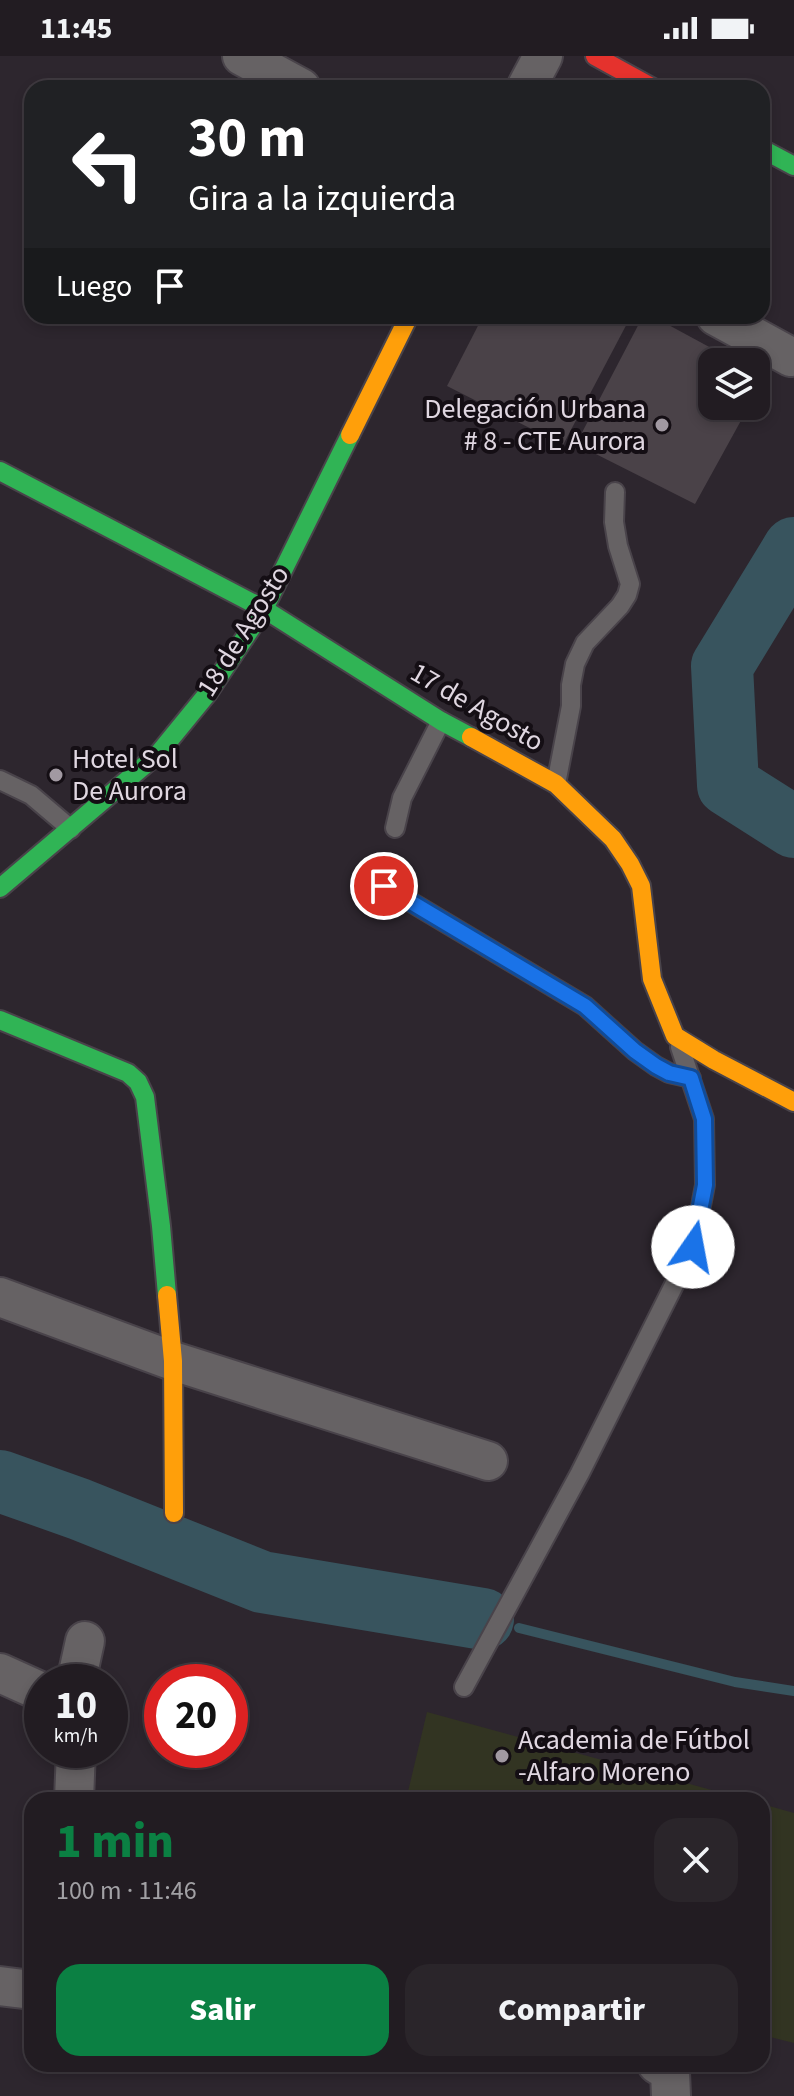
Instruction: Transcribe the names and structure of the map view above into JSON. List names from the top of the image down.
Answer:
{
  "streets": {
    "main road": ["18 de Agosto", "17 de Agosto"]
  },
  "crossings": [
    ["18 de Agosto", "17 de Agosto"]
  ],
  "places": ["Delegación Urbana # 8 - CTE Aurora", "Hotel Sol De Aurora", "Academia de Fútbol -Alfaro Moreno"],
  "page": {
    "status": "11:45",
    "turn": ["30 m", "Gira a la izquierda"],
    "then": "Luego",
    "speed": "10 km/h",
    "limit": "20",
    "heading": ["1 min", "100 m · 11:46"],
    "buttons": ["Salir", "Compartir"]
  }
}
